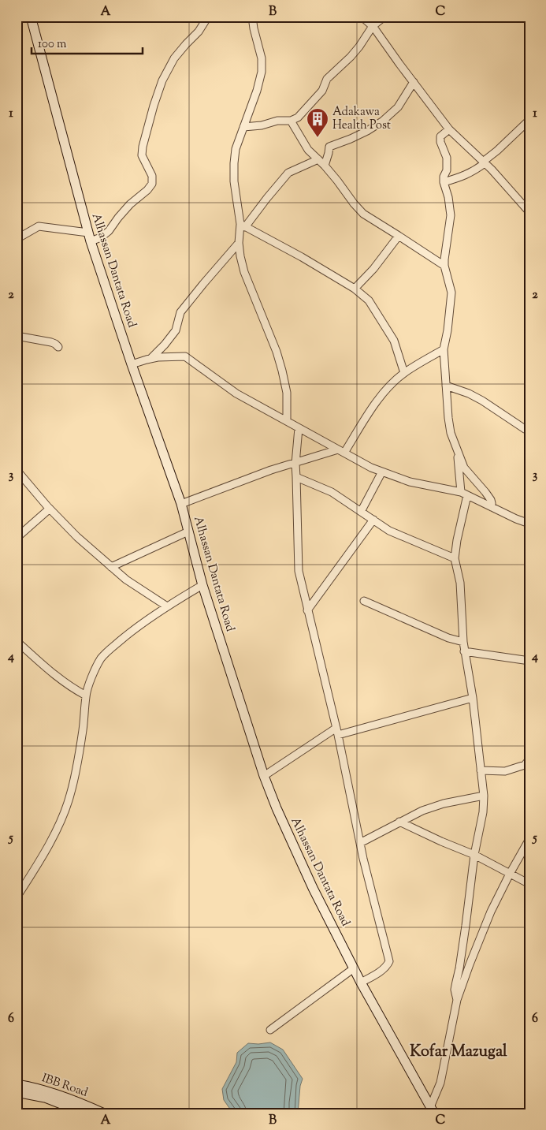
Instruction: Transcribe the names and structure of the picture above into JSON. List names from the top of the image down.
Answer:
{
  "streets": {
    "street": ["Alhassan Dantata Road", "IBB Road"]
  },
  "districts": ["Kofar Mazugal"],
  "places": {
    "building": ["Adakawa Health Post"]
  },
  "scale_bar": "100 m",
  "grid": {
    "columns": ["A", "B", "C"],
    "rows": [
      "1",
      "2",
      "3",
      "4",
      "5",
      "6"
    ]
  }
}
